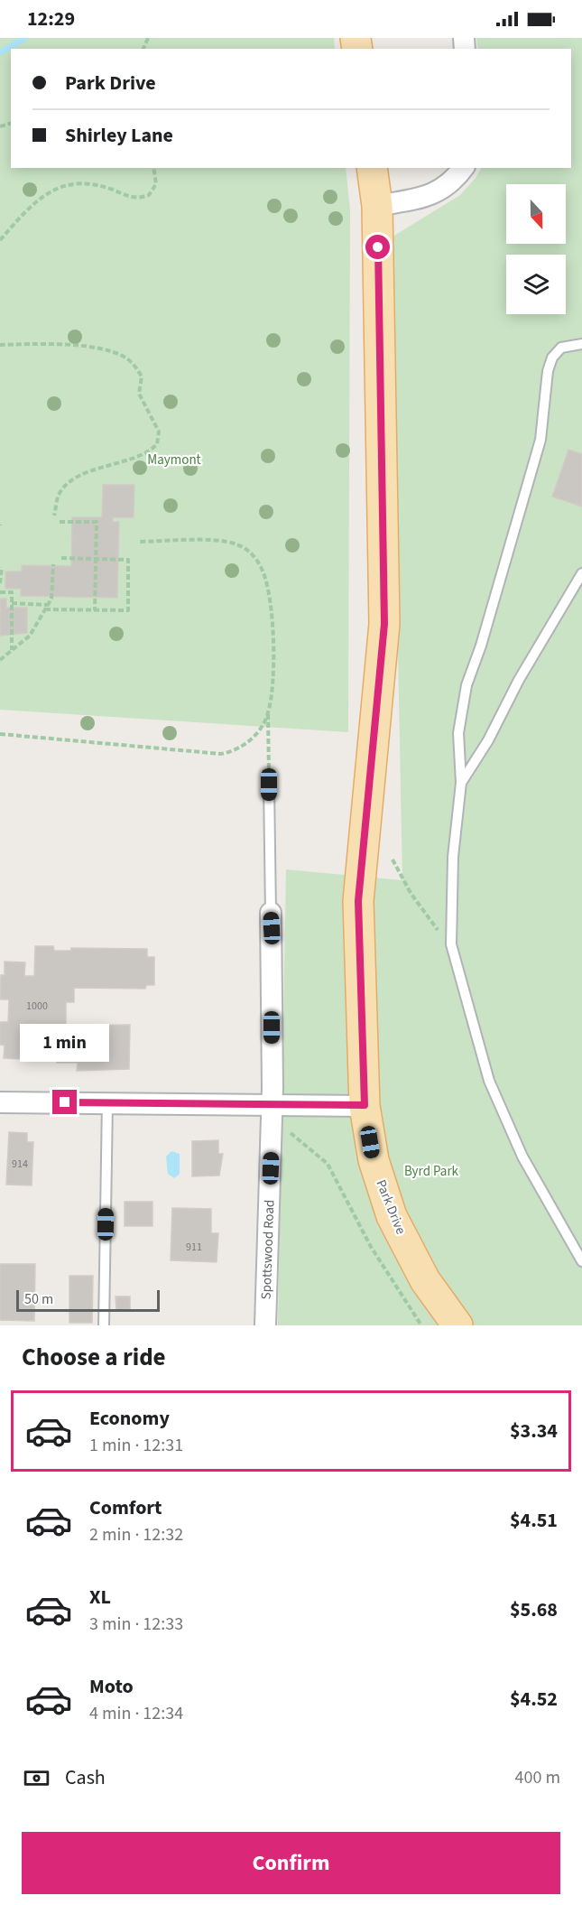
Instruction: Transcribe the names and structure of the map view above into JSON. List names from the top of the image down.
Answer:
{
  "streets": {
    "main road": ["Park Drive"],
    "street": ["Spottswood Road"]
  },
  "parks": ["Maymont", "Byrd Park"],
  "house_numbers": ["1000", "914", "911"],
  "scale_bar": "50 m",
  "north": "bottom",
  "page": {
    "status": "12:29",
    "banner": ["Park Drive", "Shirley Lane"],
    "bubble": "1 min",
    "scale": "50 m",
    "heading": "Choose a ride",
    "list": [
      {
        "name": "Economy",
        "note": "1 min · 12:31",
        "value": "$3.34"
      },
      {
        "name": "Comfort",
        "note": "2 min · 12:32",
        "value": "$4.51"
      },
      {
        "name": "XL",
        "note": "3 min · 12:33",
        "value": "$5.68"
      },
      {
        "name": "Moto",
        "note": "4 min · 12:34",
        "value": "$4.52"
      }
    ],
    "pay": ["Cash", "400 m"],
    "buttons": "Confirm"
  }
}
